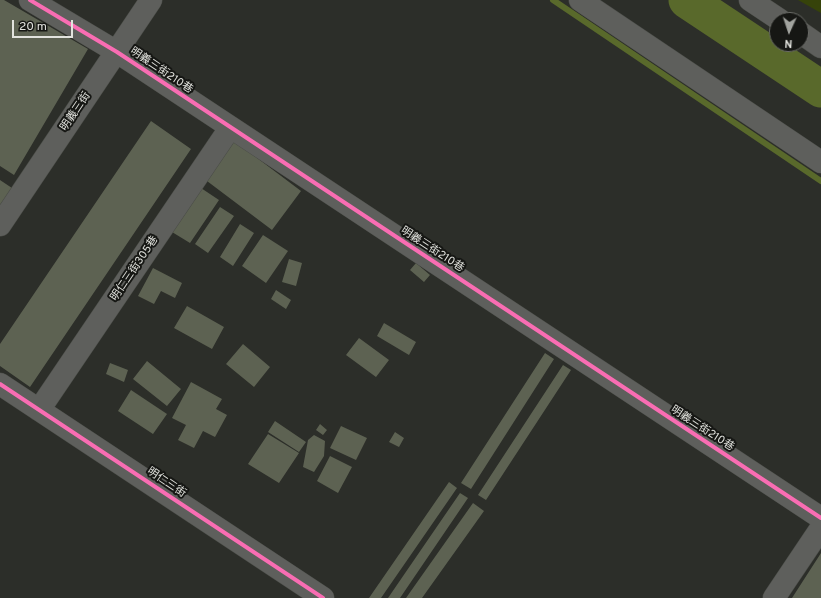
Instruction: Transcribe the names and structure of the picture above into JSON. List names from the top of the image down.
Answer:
{
  "streets": {
    "street": [
      "明義三街210巷",
      "明義三街",
      "明仁三街305巷",
      "明仁三街"
    ]
  },
  "crossings": [
    ["明義三街210巷", "明義三街"],
    ["明義三街210巷", "明仁三街305巷"],
    ["明仁三街305巷", "明仁三街"]
  ],
  "scale_bar": "20 m",
  "north": "bottom"
}
